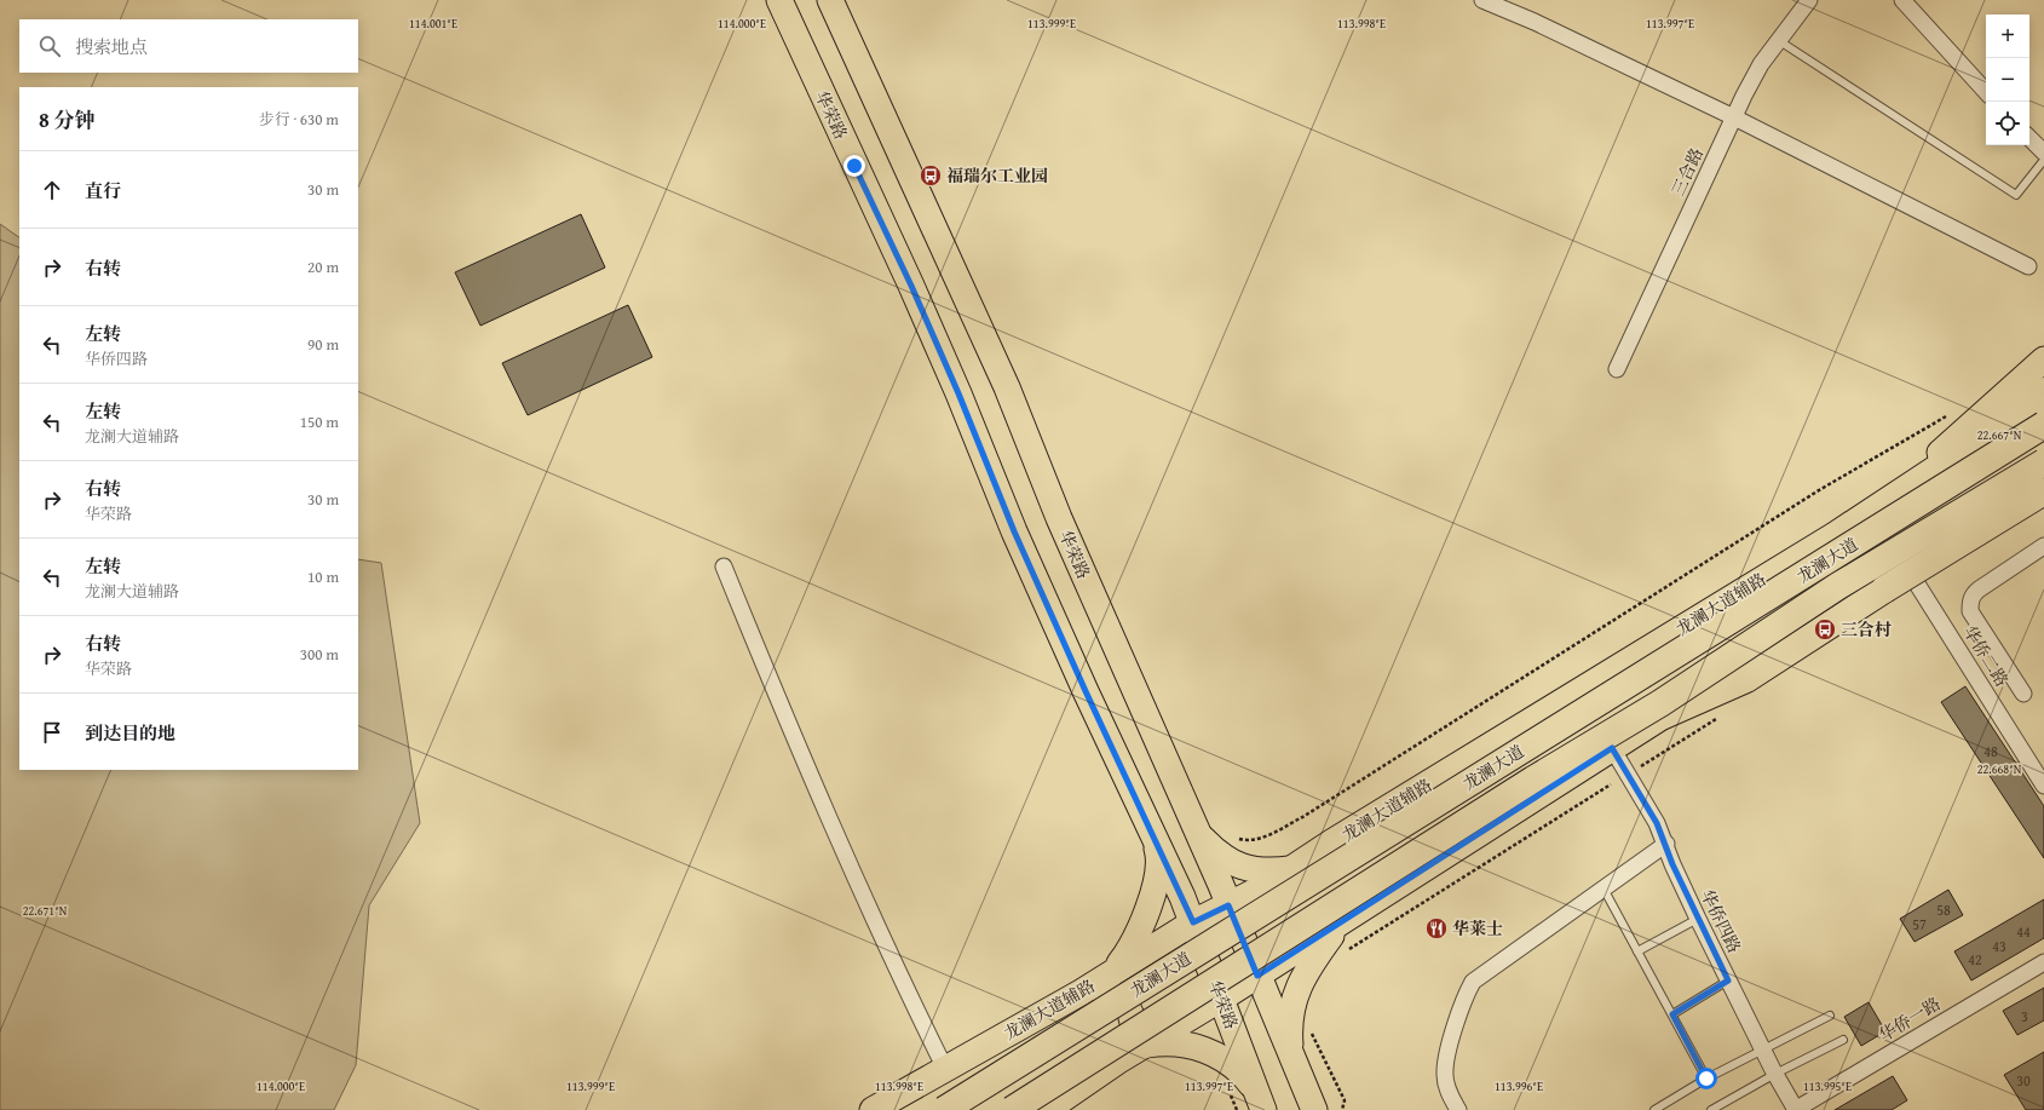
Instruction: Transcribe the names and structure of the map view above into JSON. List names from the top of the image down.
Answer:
{
  "streets": {
    "highway": ["龙澜大道"],
    "main road": ["华荣路", "龙澜大道辅路"],
    "street": [
      "三合路",
      "华侨二路",
      "华侨四路",
      "华侨一路"
    ]
  },
  "crossings": [
    ["华荣路", "龙澜大道辅路"],
    ["华侨四路", "华侨一路"]
  ],
  "places": {
    "bus stop": ["福瑞尔工业园", "三合村"],
    "restaurant": ["华莱士"]
  },
  "house_numbers": [
    "48",
    "58",
    "57",
    "44",
    "43",
    "42",
    "3",
    "30"
  ],
  "page": {
    "map_buttons": ["+", "−"],
    "search": "搜索地点",
    "heading": ["8 分钟", "步行 · 630 m"],
    "list": [
      ["直行", "30 m"],
      ["右转", "20 m"],
      ["左转", "华侨四路", "90 m"],
      ["左转", "龙澜大道辅路", "150 m"],
      ["右转", "华荣路", "30 m"],
      ["左转", "龙澜大道辅路", "10 m"],
      ["右转", "华荣路", "300 m"],
      "到达目的地"
    ]
  },
  "coordinates": [
    "114.001°E",
    "114.000°E",
    "113.999°E",
    "113.998°E",
    "113.997°E",
    "22.667°N",
    "22.668°N",
    "22.671°N",
    "113.996°E",
    "113.995°E"
  ]
}
